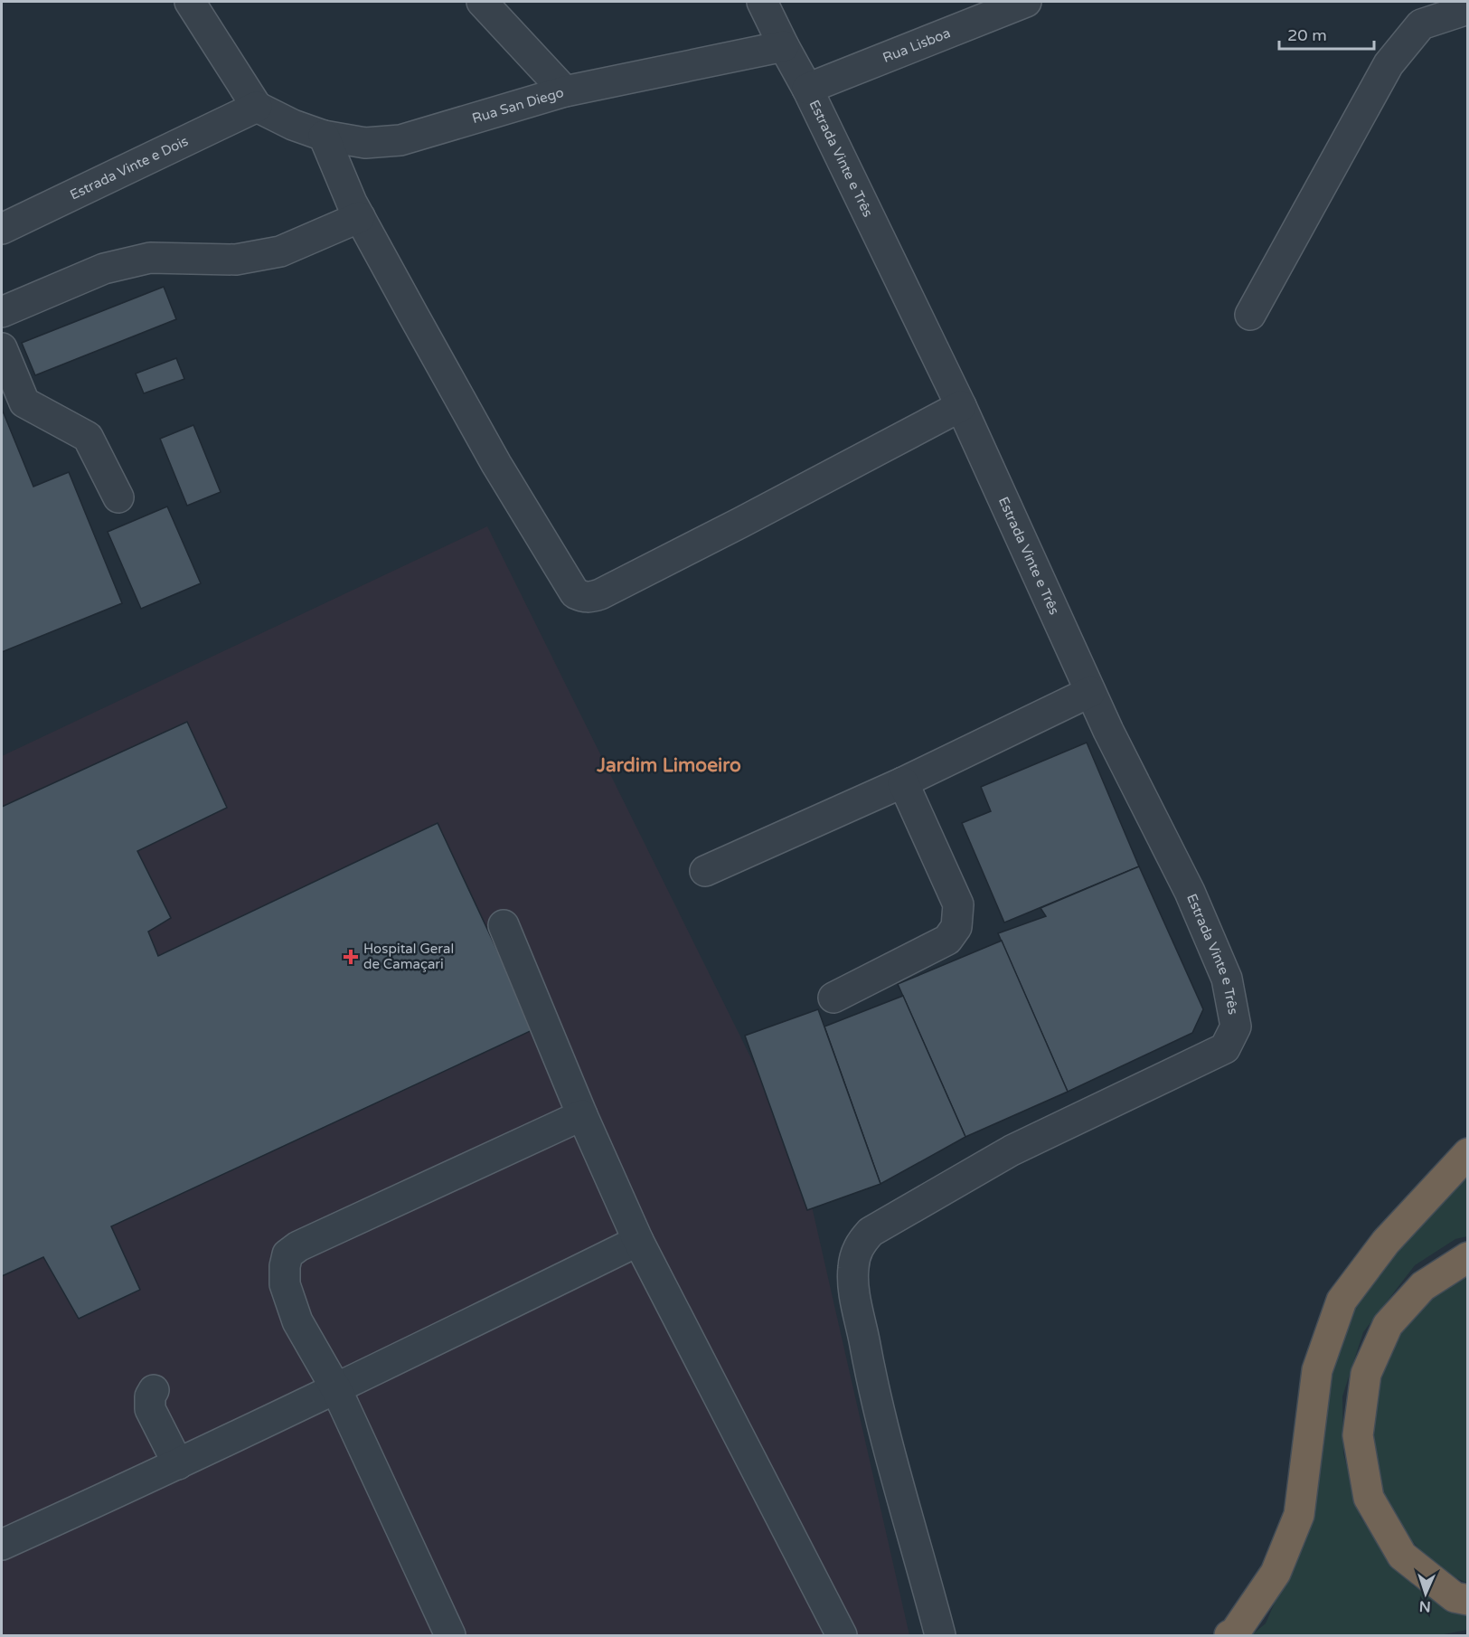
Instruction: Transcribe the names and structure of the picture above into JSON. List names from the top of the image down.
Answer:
{
  "streets": {
    "street": [
      "Rua Lisboa",
      "Rua San Diego",
      "Estrada Vinte e Três",
      "Estrada Vinte e Dois"
    ]
  },
  "crossings": [
    ["Rua Lisboa", "Estrada Vinte e Três"],
    ["Rua San Diego", "Estrada Vinte e Três"],
    ["Rua San Diego", "Estrada Vinte e Dois"]
  ],
  "districts": ["Jardim Limoeiro"],
  "places": {
    "health": ["Hospital Geral de Camaçari"]
  },
  "scale_bar": "20 m",
  "north": "bottom"
}
